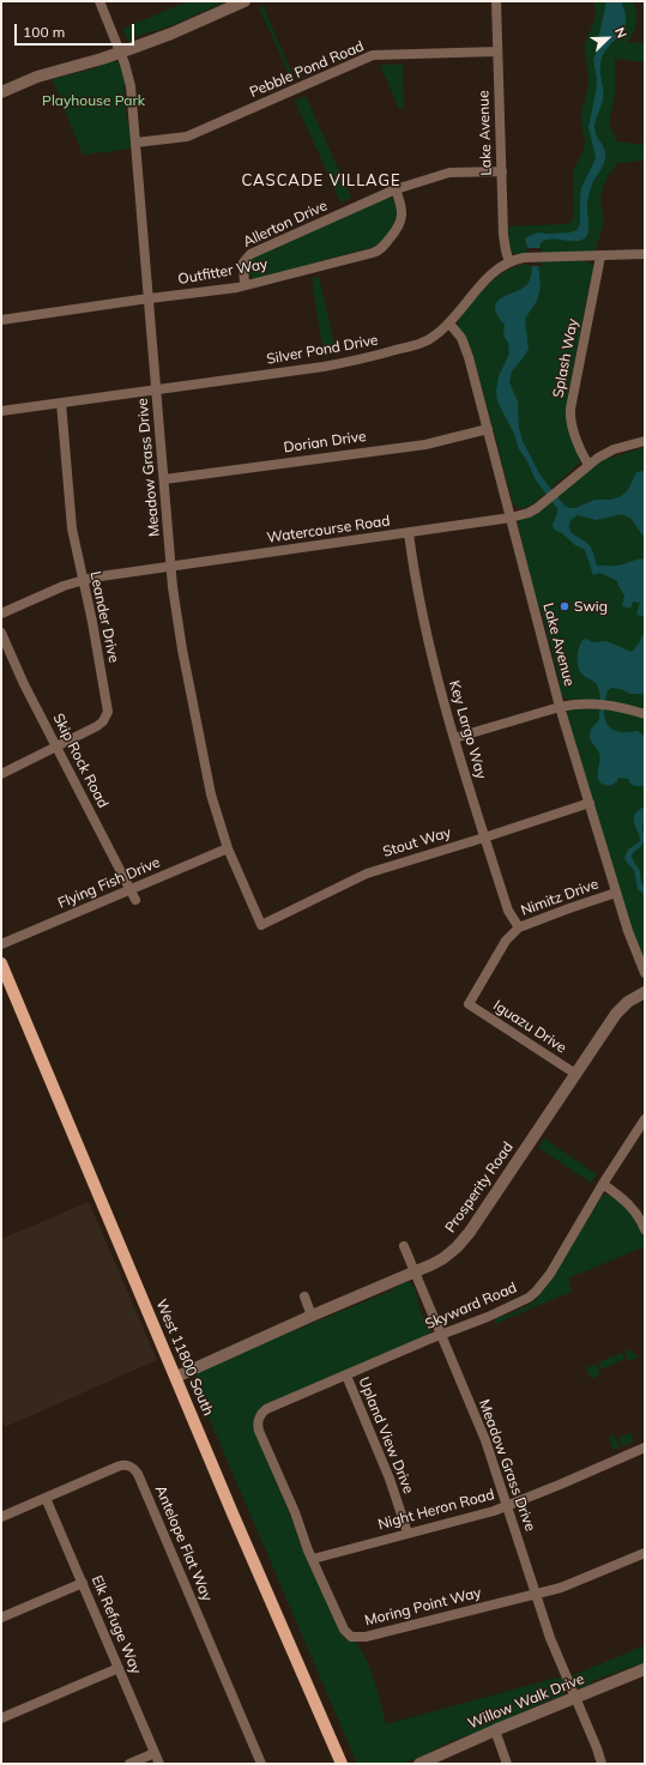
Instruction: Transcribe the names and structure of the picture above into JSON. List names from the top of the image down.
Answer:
{
  "streets": {
    "main road": ["West 11800 South"],
    "street": [
      "Pebble Pond Road",
      "Lake Avenue",
      "Allerton Drive",
      "Outfitter Way",
      "Silver Pond Drive",
      "Splash Way",
      "Dorian Drive",
      "Meadow Grass Drive",
      "Watercourse Road",
      "Leander Drive",
      "Key Largo Way",
      "Skip Rock Road",
      "Stout Way",
      "Flying Fish Drive",
      "Nimitz Drive",
      "Iguazu Drive",
      "Prosperity Road",
      "Skyward Road",
      "Upland View Drive",
      "Night Heron Road",
      "Antelope Flat Way",
      "Moring Point Way",
      "Elk Refuge Way",
      "Willow Walk Drive"
    ]
  },
  "crossings": [
    ["Pebble Pond Road", "Lake Avenue"],
    ["Pebble Pond Road", "Meadow Grass Drive"],
    ["Lake Avenue", "Allerton Drive"],
    ["Lake Avenue", "Silver Pond Drive"],
    ["Lake Avenue", "Dorian Drive"],
    ["Lake Avenue", "Watercourse Road"],
    ["Lake Avenue", "Stout Way"],
    ["Lake Avenue", "Nimitz Drive"],
    ["Allerton Drive", "Outfitter Way"],
    ["Outfitter Way", "Meadow Grass Drive"],
    ["Silver Pond Drive", "Splash Way"],
    ["Silver Pond Drive", "Meadow Grass Drive"],
    ["Silver Pond Drive", "Leander Drive"],
    ["Splash Way", "Watercourse Road"],
    ["Dorian Drive", "Meadow Grass Drive"],
    ["Meadow Grass Drive", "Watercourse Road"],
    ["Meadow Grass Drive", "Stout Way"],
    ["Meadow Grass Drive", "Flying Fish Drive"],
    ["Meadow Grass Drive", "Prosperity Road"],
    ["Meadow Grass Drive", "Skyward Road"],
    ["Meadow Grass Drive", "Night Heron Road"],
    ["Meadow Grass Drive", "Moring Point Way"],
    ["Meadow Grass Drive", "Willow Walk Drive"],
    ["Watercourse Road", "Leander Drive"],
    ["Watercourse Road", "Key Largo Way"],
    ["Leander Drive", "Skip Rock Road"],
    ["Key Largo Way", "Stout Way"],
    ["Key Largo Way", "Nimitz Drive"],
    ["Skip Rock Road", "Flying Fish Drive"],
    ["Nimitz Drive", "Iguazu Drive"],
    ["Iguazu Drive", "Prosperity Road"],
    ["Prosperity Road", "West 11800 South"],
    ["Skyward Road", "Upland View Drive"],
    ["Skyward Road", "Moring Point Way"],
    ["Upland View Drive", "Night Heron Road"],
    ["Night Heron Road", "Moring Point Way"],
    ["Antelope Flat Way", "Elk Refuge Way"]
  ],
  "districts": ["CASCADE VILLAGE"],
  "parks": ["Playhouse Park"],
  "places": ["Swig"],
  "scale_bar": "100 m",
  "north": "top right"
}
